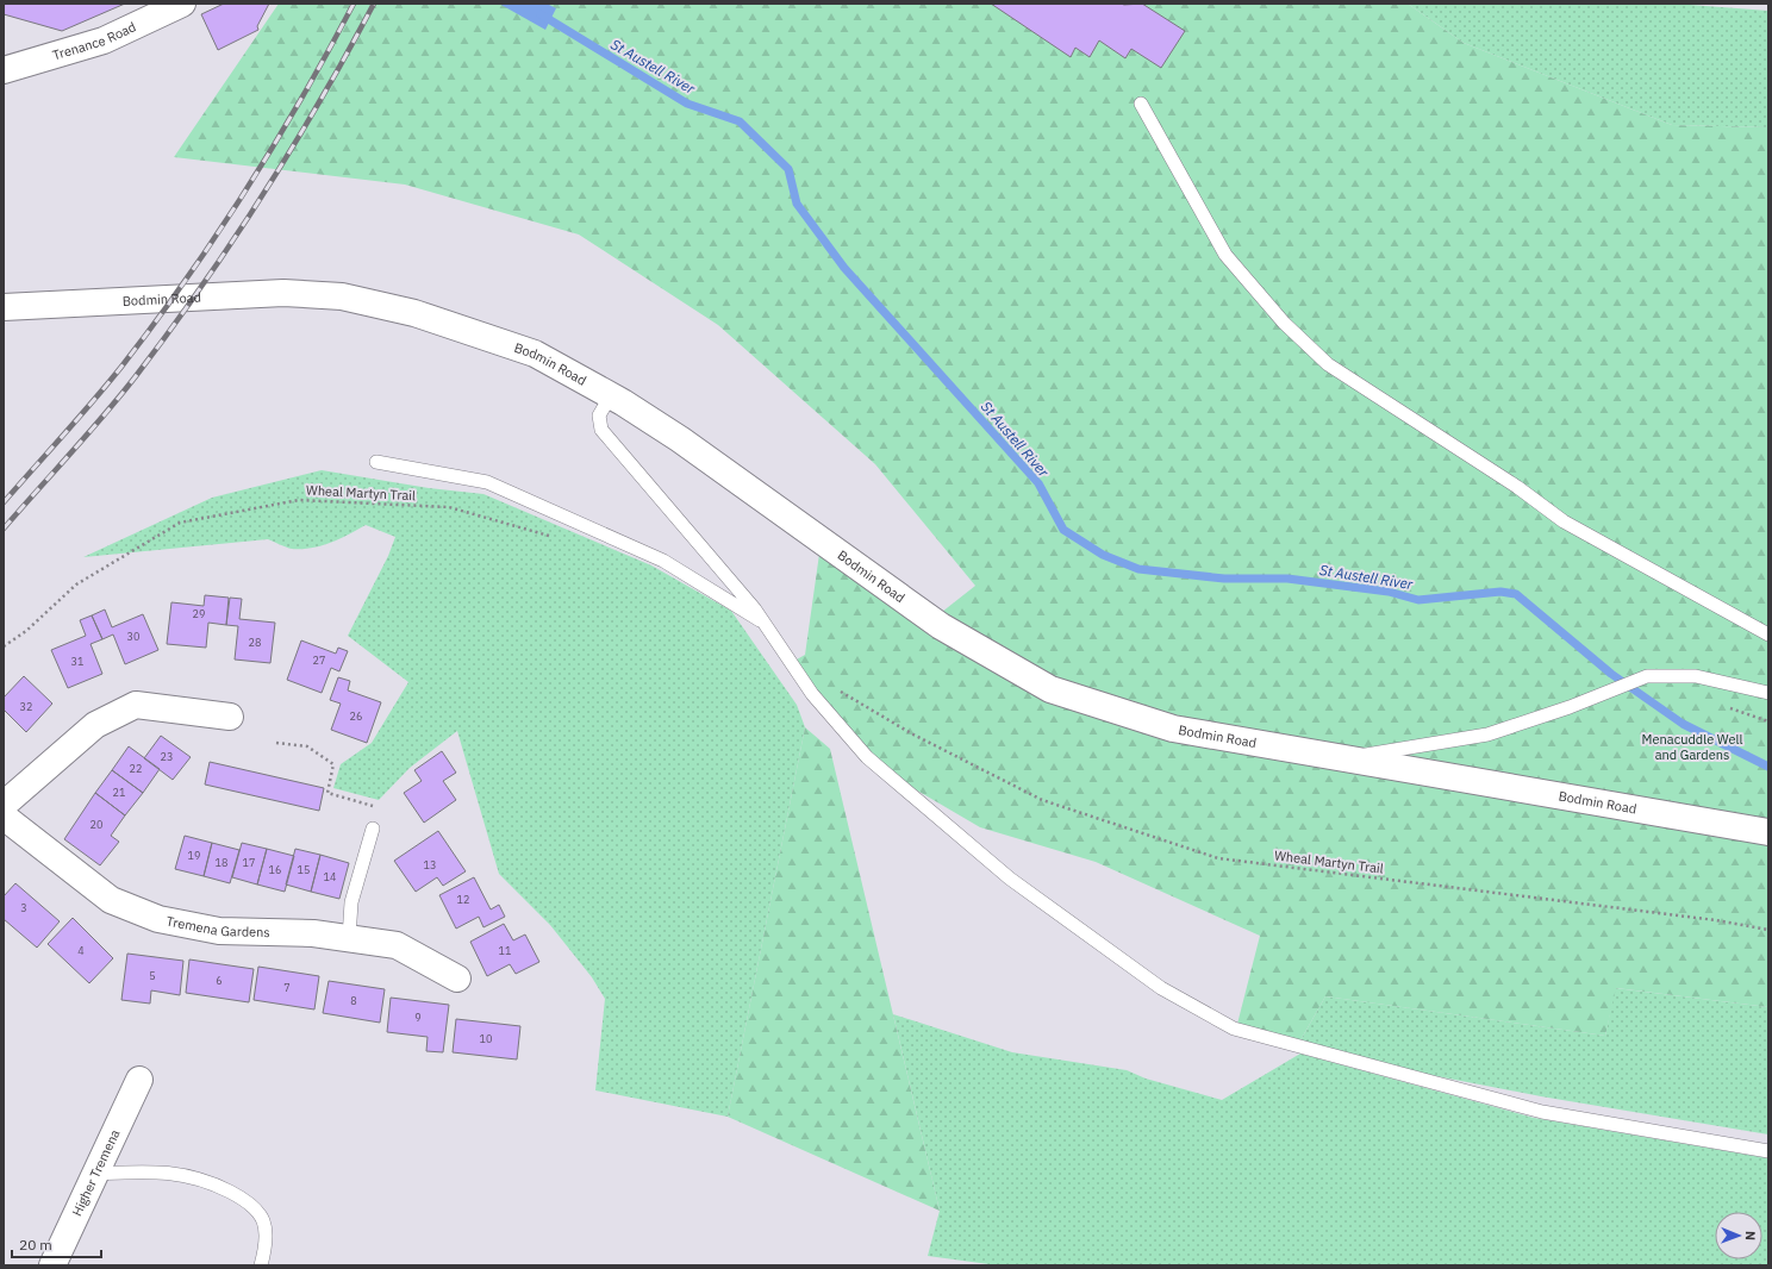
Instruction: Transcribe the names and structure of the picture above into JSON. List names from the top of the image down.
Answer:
{
  "streets": {
    "main road": [
      "Trenance Road",
      "Bodmin Road",
      "Tremena Gardens",
      "Higher Tremena"
    ],
    "path": ["Wheal Martyn Trail"]
  },
  "water": ["St Austell River"],
  "parks": ["Menacuddle Well and Gardens"],
  "house_numbers": [
    "29",
    "30",
    "28",
    "27",
    "31",
    "32",
    "26",
    "23",
    "22",
    "21",
    "20",
    "19",
    "18",
    "17",
    "13",
    "16",
    "15",
    "14",
    "12",
    "3",
    "4",
    "11",
    "5",
    "6",
    "7",
    "8",
    "9",
    "10"
  ],
  "scale_bar": "20 m",
  "north": "right"
}
